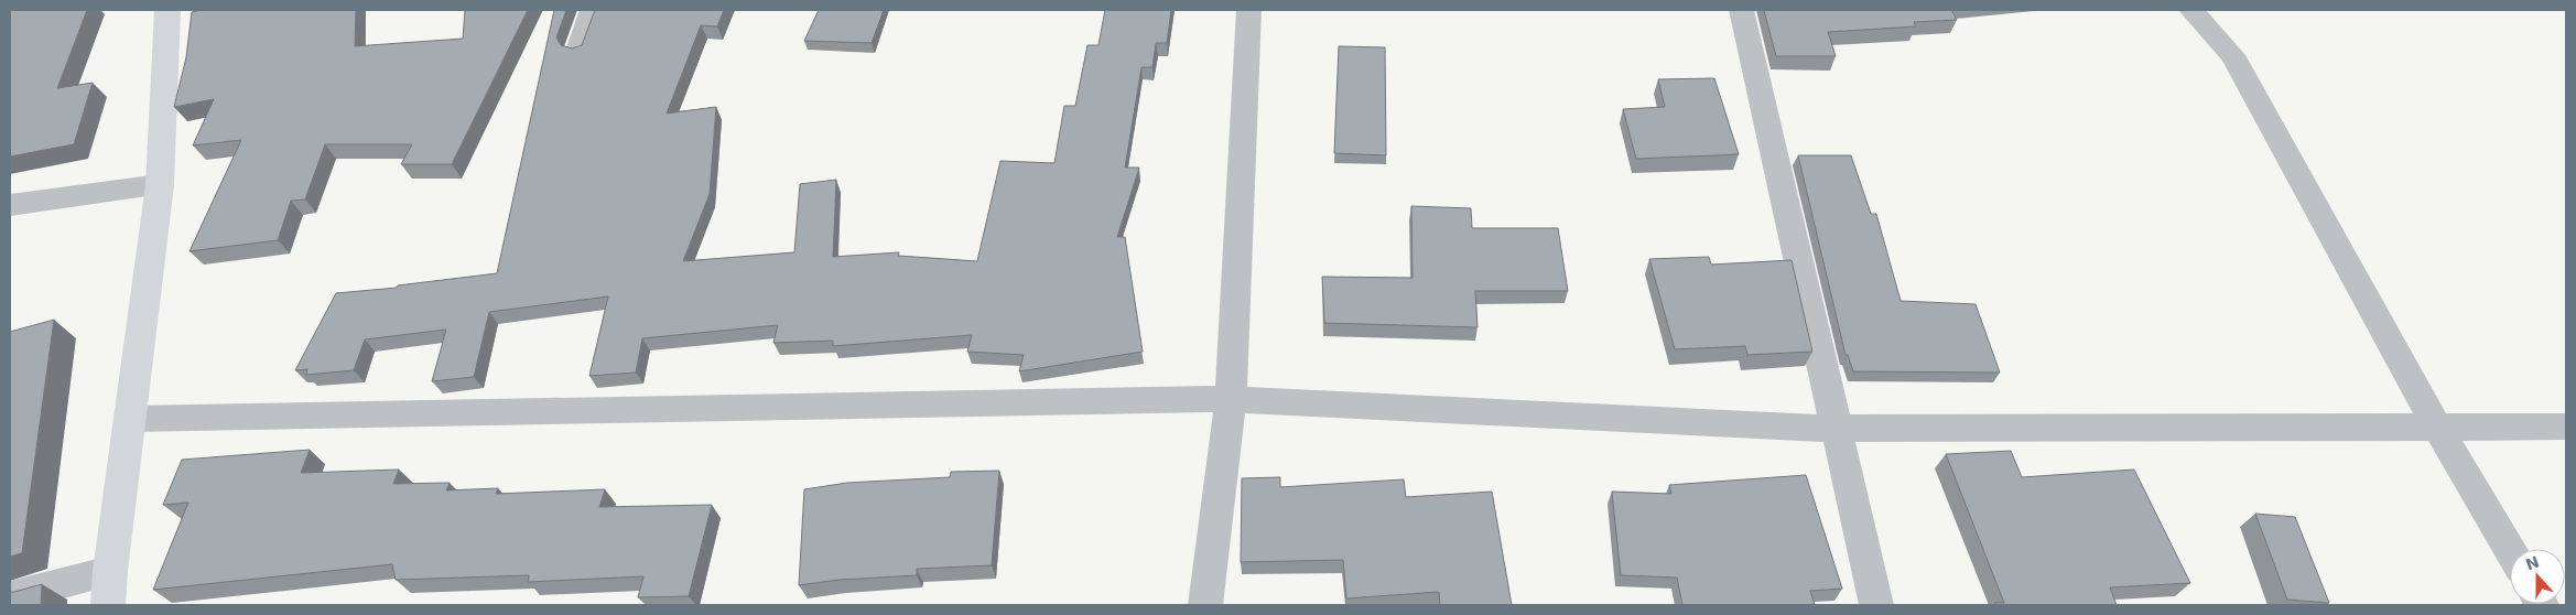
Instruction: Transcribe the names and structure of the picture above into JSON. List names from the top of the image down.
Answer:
{
  "north": "top"
}
